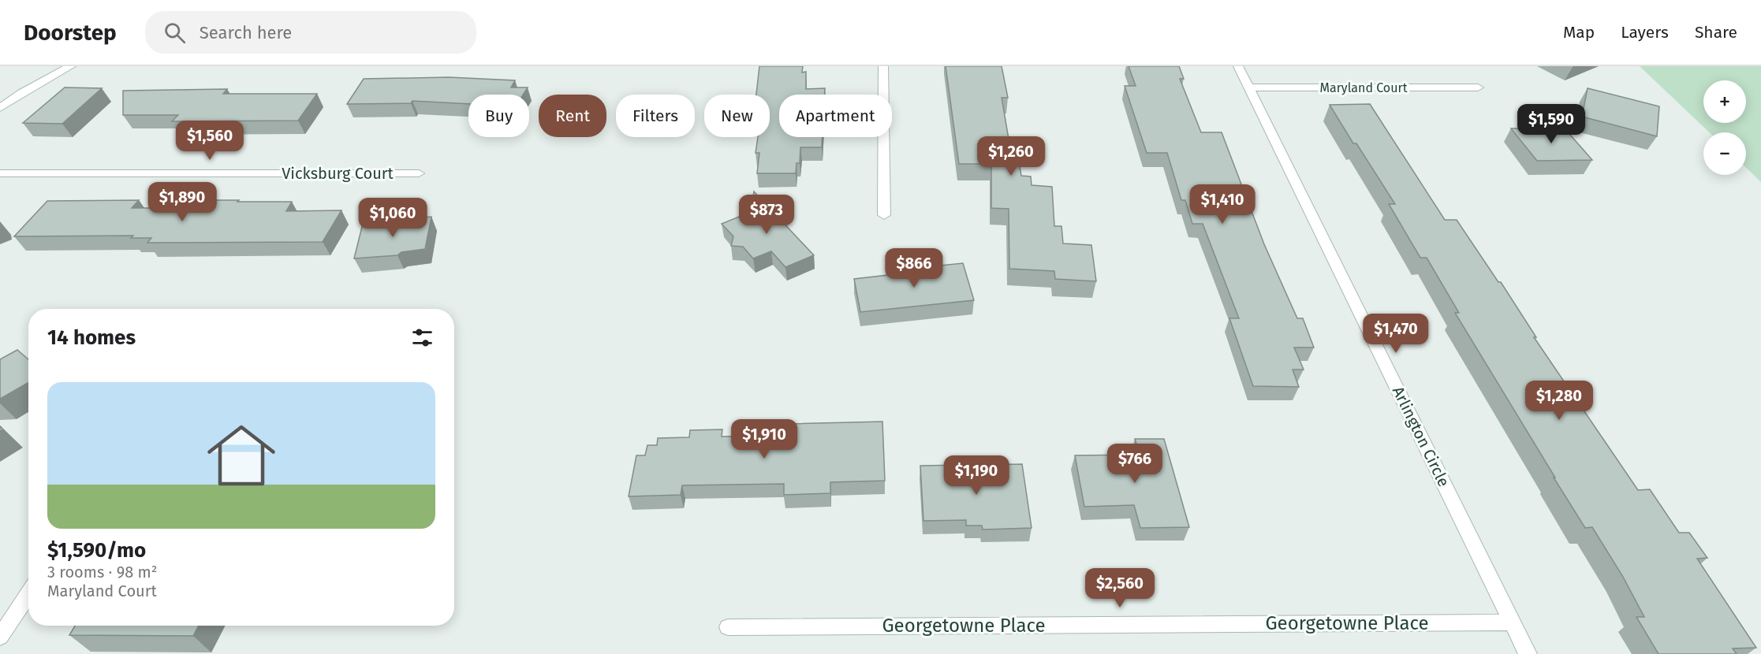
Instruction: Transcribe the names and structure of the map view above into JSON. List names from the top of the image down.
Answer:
{
  "streets": {
    "street": [
      "Maryland Court",
      "Vicksburg Court",
      "Arlington Circle",
      "Georgetowne Place"
    ]
  },
  "crossings": [
    ["Maryland Court", "Arlington Circle"],
    ["Arlington Circle", "Georgetowne Place"]
  ],
  "page": {
    "header": "Doorstep",
    "search": "Search here",
    "nav": ["Map", "Layers", "Share"],
    "map_buttons": ["+", "−"],
    "chip": [
      "Buy",
      "Rent",
      "Filters",
      "New",
      "Apartment"
    ],
    "price": [
      "$1,590",
      "$1,560",
      "$1,260",
      "$1,890",
      "$1,410",
      "$873",
      "$1,060",
      "$866",
      "$1,470",
      "$1,280",
      "$1,910",
      "$766",
      "$1,190",
      "$2,560"
    ],
    "heading": "14 homes",
    "list": [
      {
        "name": "$1,590/mo",
        "note": "3 rooms · 98 m² · Maryland Court"
      }
    ]
  }
}
